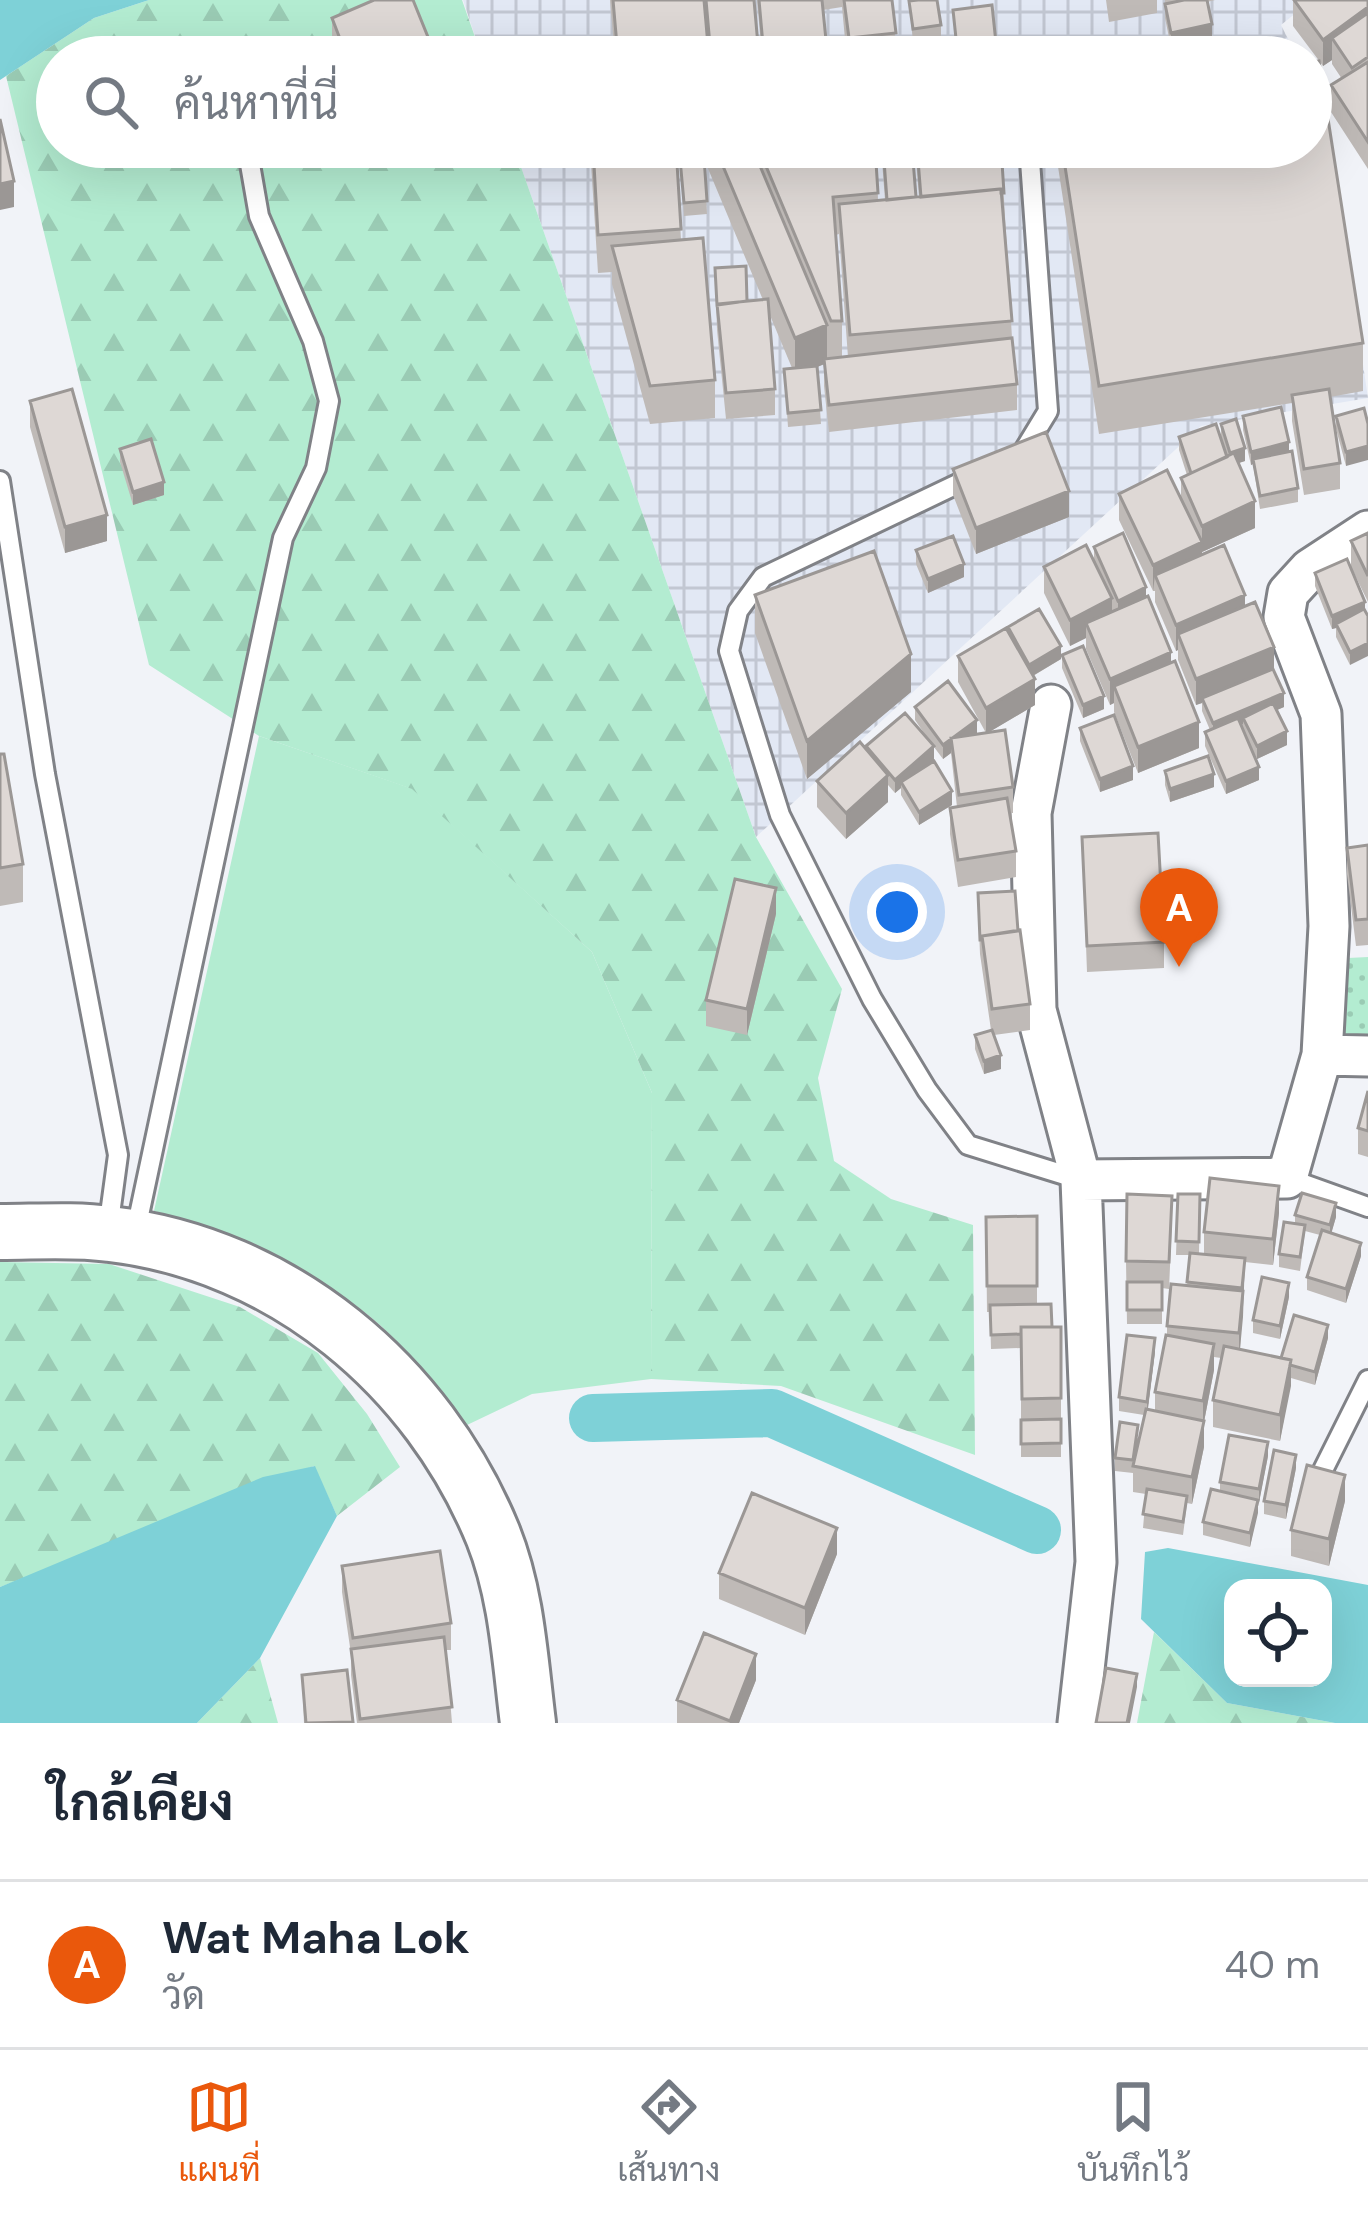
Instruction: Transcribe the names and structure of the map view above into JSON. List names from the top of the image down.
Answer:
{
  "page": {
    "search": "ค้นหาที่นี่",
    "pins": "A",
    "heading": "ใกล้เคียง",
    "list": [
      {
        "mark": "A",
        "name": "Wat Maha Lok",
        "note": "วัด",
        "value": "40 m"
      }
    ],
    "nav": ["แผนที่", "เส้นทาง", "บันทึกไว้"]
  }
}
